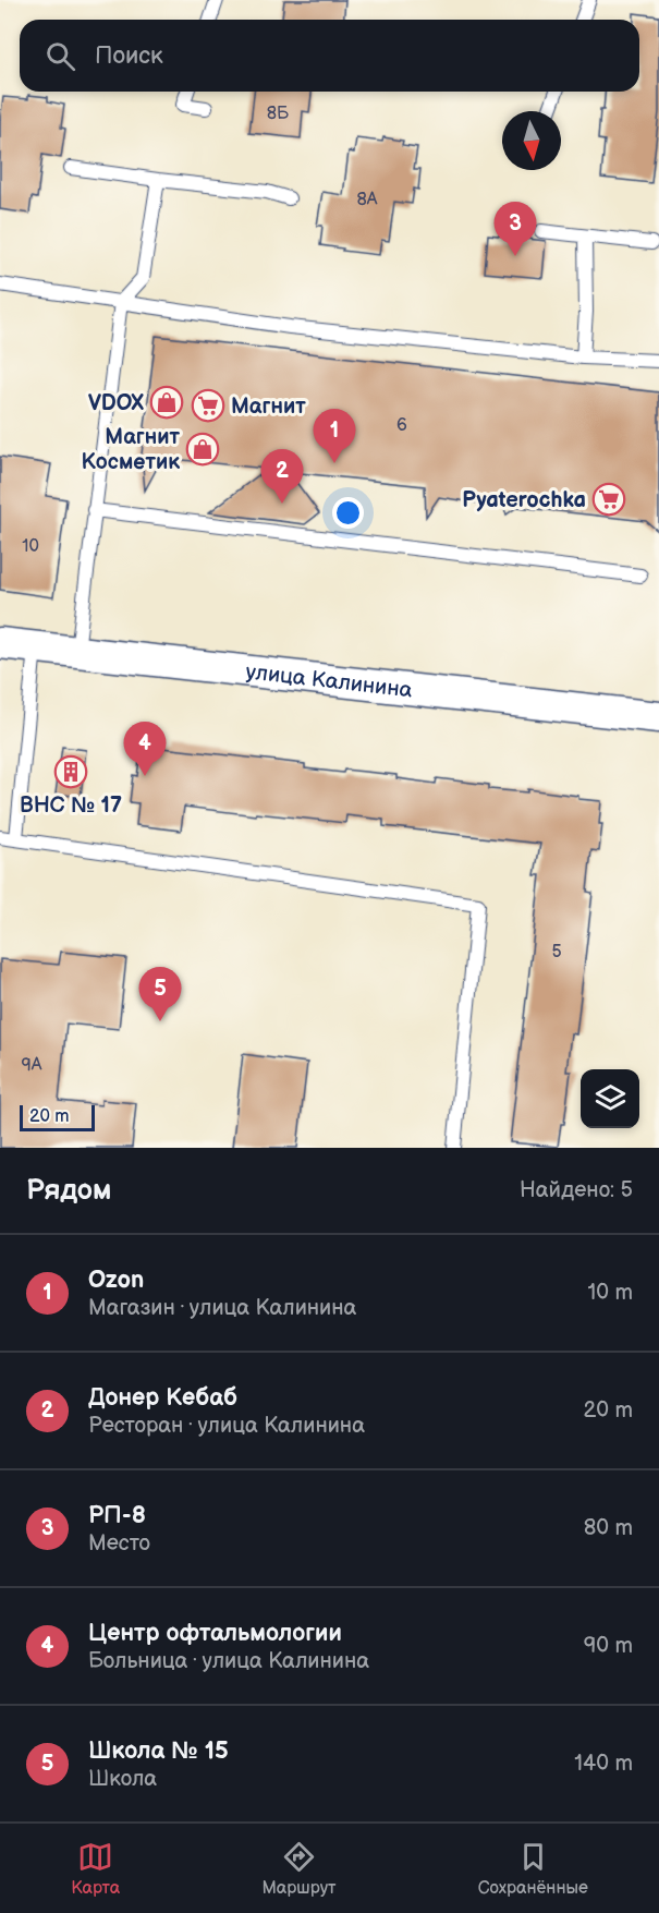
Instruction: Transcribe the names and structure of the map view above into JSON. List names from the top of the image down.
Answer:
{
  "streets": {
    "street": ["улица Калинина"]
  },
  "places": {
    "shop": ["VDOX", "Магнит Косметик"],
    "supermarket": ["Магнит", "Pyaterochka"],
    "building": ["ВНС № 17"]
  },
  "house_numbers": [
    "8Б",
    "8А",
    "6",
    "10",
    "5",
    "9А"
  ],
  "scale_bar": "20 m",
  "north": "bottom",
  "page": {
    "search": "Поиск",
    "pins": [
      "3",
      "1",
      "2",
      "4",
      "5"
    ],
    "scale": "20 m",
    "heading": ["Рядом", "Найдено: 5"],
    "list": [
      {
        "mark": "1",
        "name": "Ozon",
        "note": "Магазин · улица Калинина",
        "value": "10 m"
      },
      {
        "mark": "2",
        "name": "Донер Кебаб",
        "note": "Ресторан · улица Калинина",
        "value": "20 m"
      },
      {
        "mark": "3",
        "name": "РП-8",
        "note": "Место",
        "value": "80 m"
      },
      {
        "mark": "4",
        "name": "Центр офтальмологии",
        "note": "Больница · улица Калинина",
        "value": "90 m"
      },
      {
        "mark": "5",
        "name": "Школа № 15",
        "note": "Школа",
        "value": "140 m"
      }
    ],
    "nav": ["Карта", "Маршрут", "Сохранённые"]
  }
}
